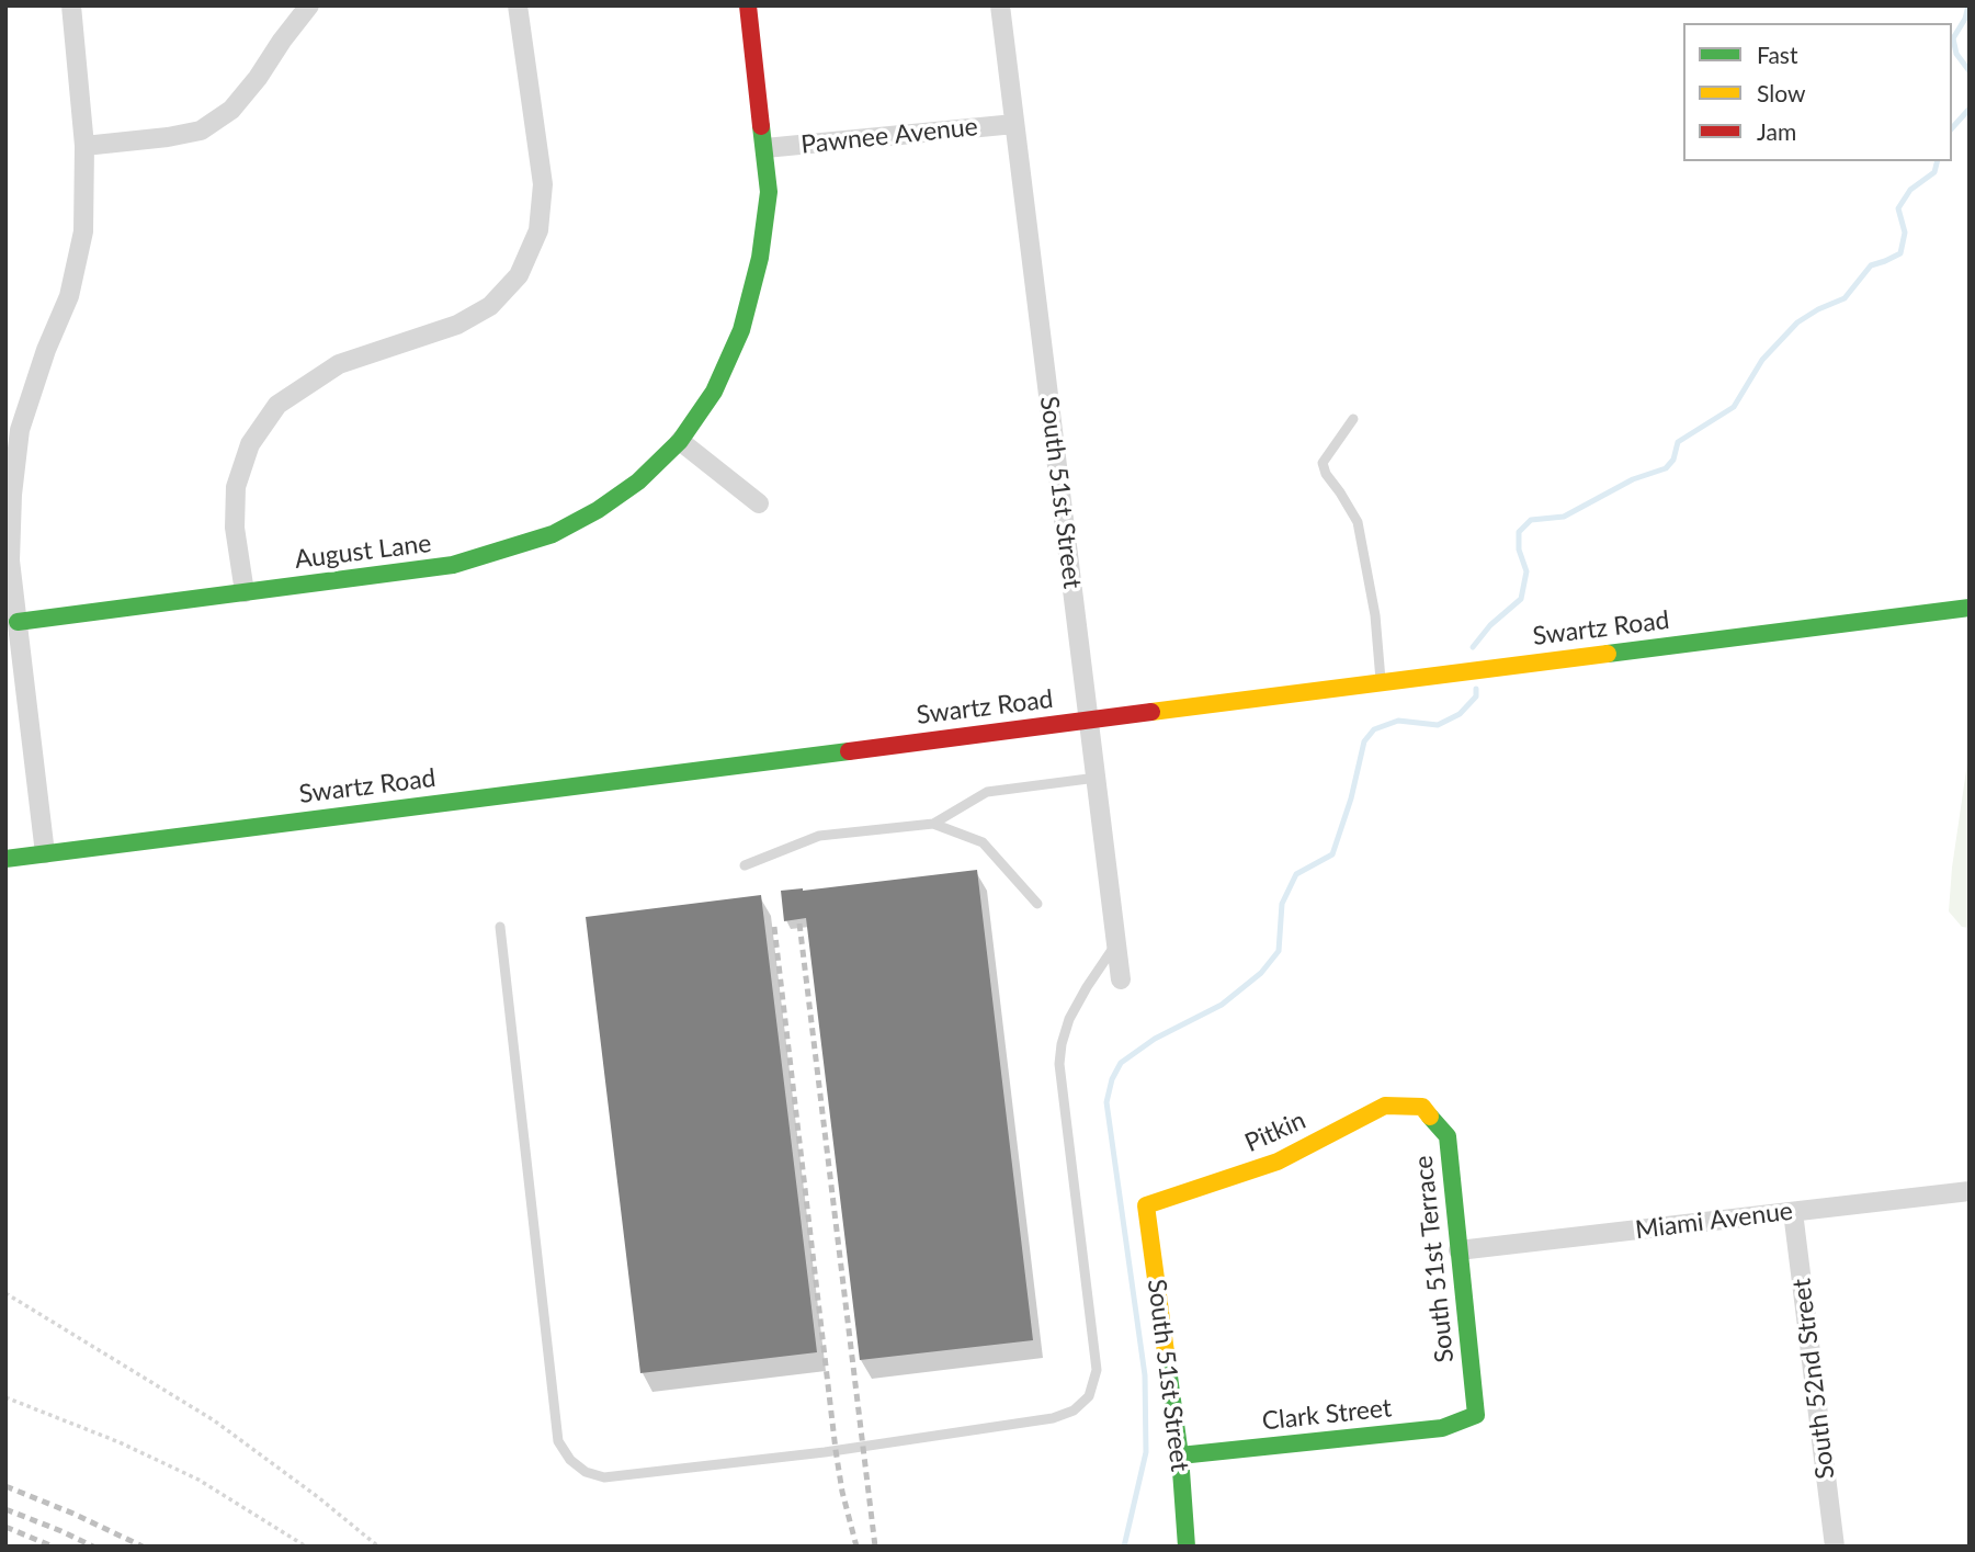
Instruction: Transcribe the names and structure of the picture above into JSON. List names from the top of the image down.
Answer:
{
  "streets": {
    "street": [
      "Pawnee Avenue",
      "South 51st Street",
      "August Lane",
      "Swartz Road",
      "Pitkin",
      "Miami Avenue",
      "South 51st Terrace",
      "South 52nd Street",
      "Clark Street"
    ]
  },
  "crossings": [
    ["Pawnee Avenue", "South 51st Street"],
    ["Pawnee Avenue", "August Lane"],
    ["South 51st Street", "Swartz Road"],
    ["South 51st Street", "Pitkin"],
    ["South 51st Street", "Clark Street"],
    ["Pitkin", "South 51st Terrace"],
    ["Miami Avenue", "South 51st Terrace"],
    ["Miami Avenue", "South 52nd Street"],
    ["South 51st Terrace", "Clark Street"]
  ],
  "legend": ["Fast", "Slow", "Jam"]
}
